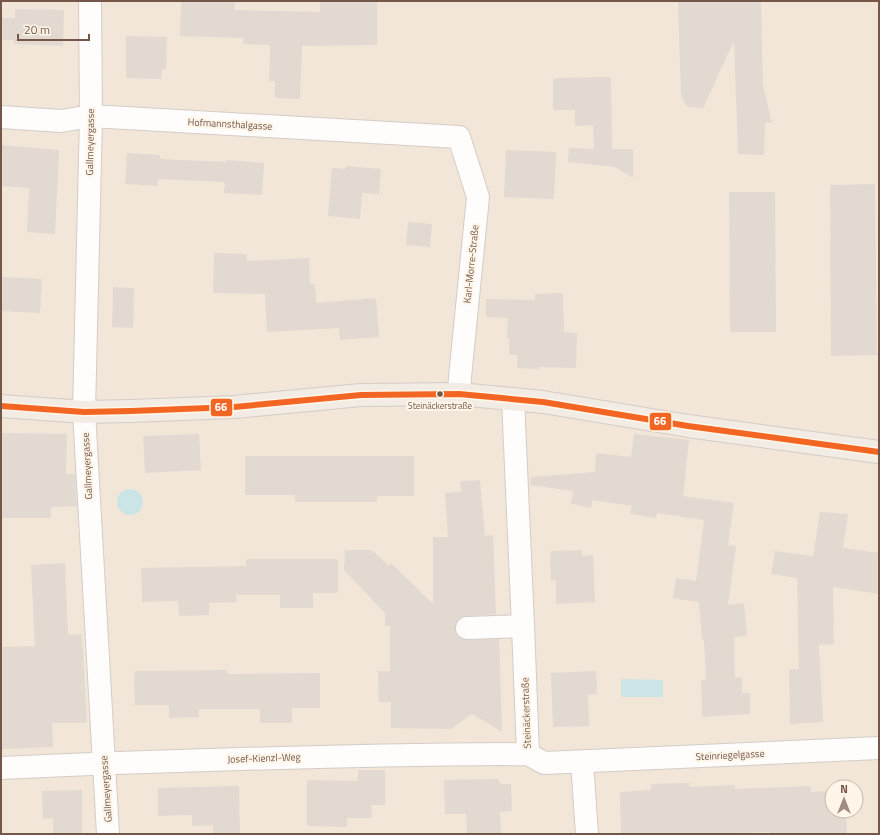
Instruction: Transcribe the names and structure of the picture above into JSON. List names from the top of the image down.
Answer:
{
  "streets": {
    "street": [
      "Hofmannsthalgasse",
      "Gallmeyergasse",
      "Karl-Morre-Straße",
      "Steinäckerstraße",
      "Steinriegelgasse",
      "Josef-Kienzl-Weg"
    ]
  },
  "crossings": [
    ["Hofmannsthalgasse", "Gallmeyergasse"],
    ["Hofmannsthalgasse", "Karl-Morre-Straße"],
    ["Gallmeyergasse", "Josef-Kienzl-Weg"],
    ["Steinäckerstraße", "Steinriegelgasse"],
    ["Steinäckerstraße", "Josef-Kienzl-Weg"]
  ],
  "places": ["Steinäckerstraße"],
  "lines": ["transit line 66"],
  "scale_bar": "20 m",
  "north": "top"
}
